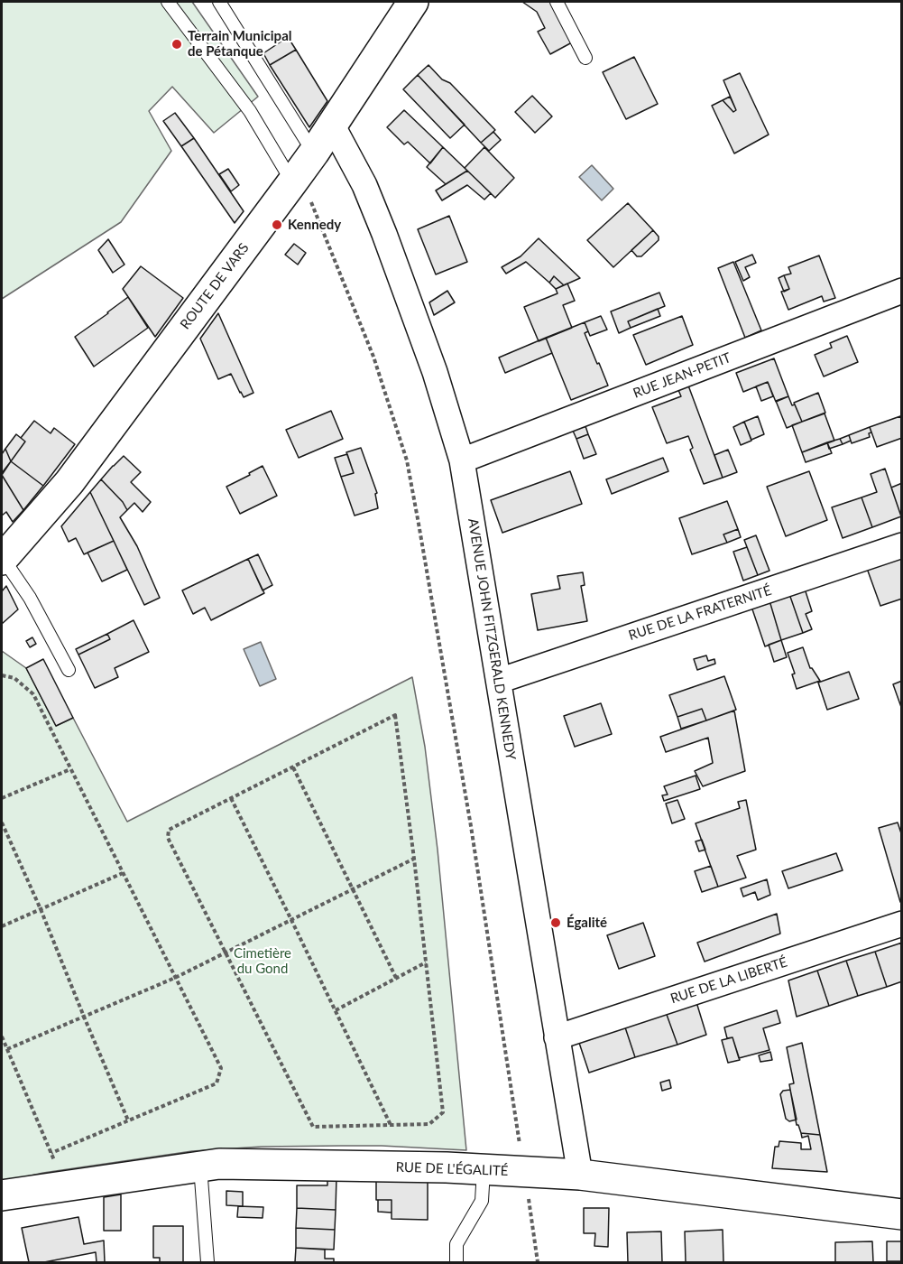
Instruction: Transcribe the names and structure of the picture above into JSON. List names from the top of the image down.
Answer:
{
  "streets": {
    "street": [
      "ROUTE DE VARS",
      "RUE JEAN-PETIT",
      "RUE DE LA FRATERNITÉ",
      "AVENUE JOHN FITZGERALD KENNEDY",
      "RUE DE LA LIBERTÉ",
      "RUE DE L'ÉGALITÉ"
    ]
  },
  "crossings": [
    ["ROUTE DE VARS", "AVENUE JOHN FITZGERALD KENNEDY"],
    ["RUE JEAN-PETIT", "AVENUE JOHN FITZGERALD KENNEDY"],
    ["RUE DE LA FRATERNITÉ", "AVENUE JOHN FITZGERALD KENNEDY"],
    ["AVENUE JOHN FITZGERALD KENNEDY", "RUE DE LA LIBERTÉ"],
    ["AVENUE JOHN FITZGERALD KENNEDY", "RUE DE L'ÉGALITÉ"]
  ],
  "parks": ["Cimetière du Gond"],
  "places": ["Terrain Municipal de Pétanque", "Kennedy", "Égalité"]
}
